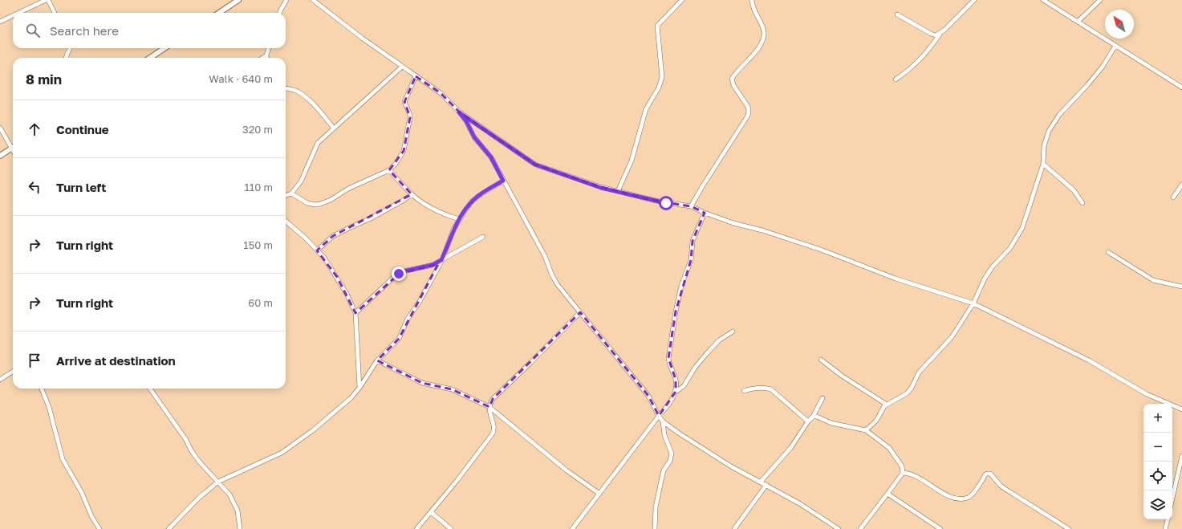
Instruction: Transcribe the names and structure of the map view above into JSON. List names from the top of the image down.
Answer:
{
  "north": "top left",
  "page": {
    "search": "Search here",
    "heading": ["8 min", "Walk · 640 m"],
    "list": [
      ["Continue", "320 m"],
      ["Turn left", "110 m"],
      ["Turn right", "150 m"],
      ["Turn right", "60 m"],
      "Arrive at destination"
    ],
    "map_buttons": ["+", "−"]
  }
}
